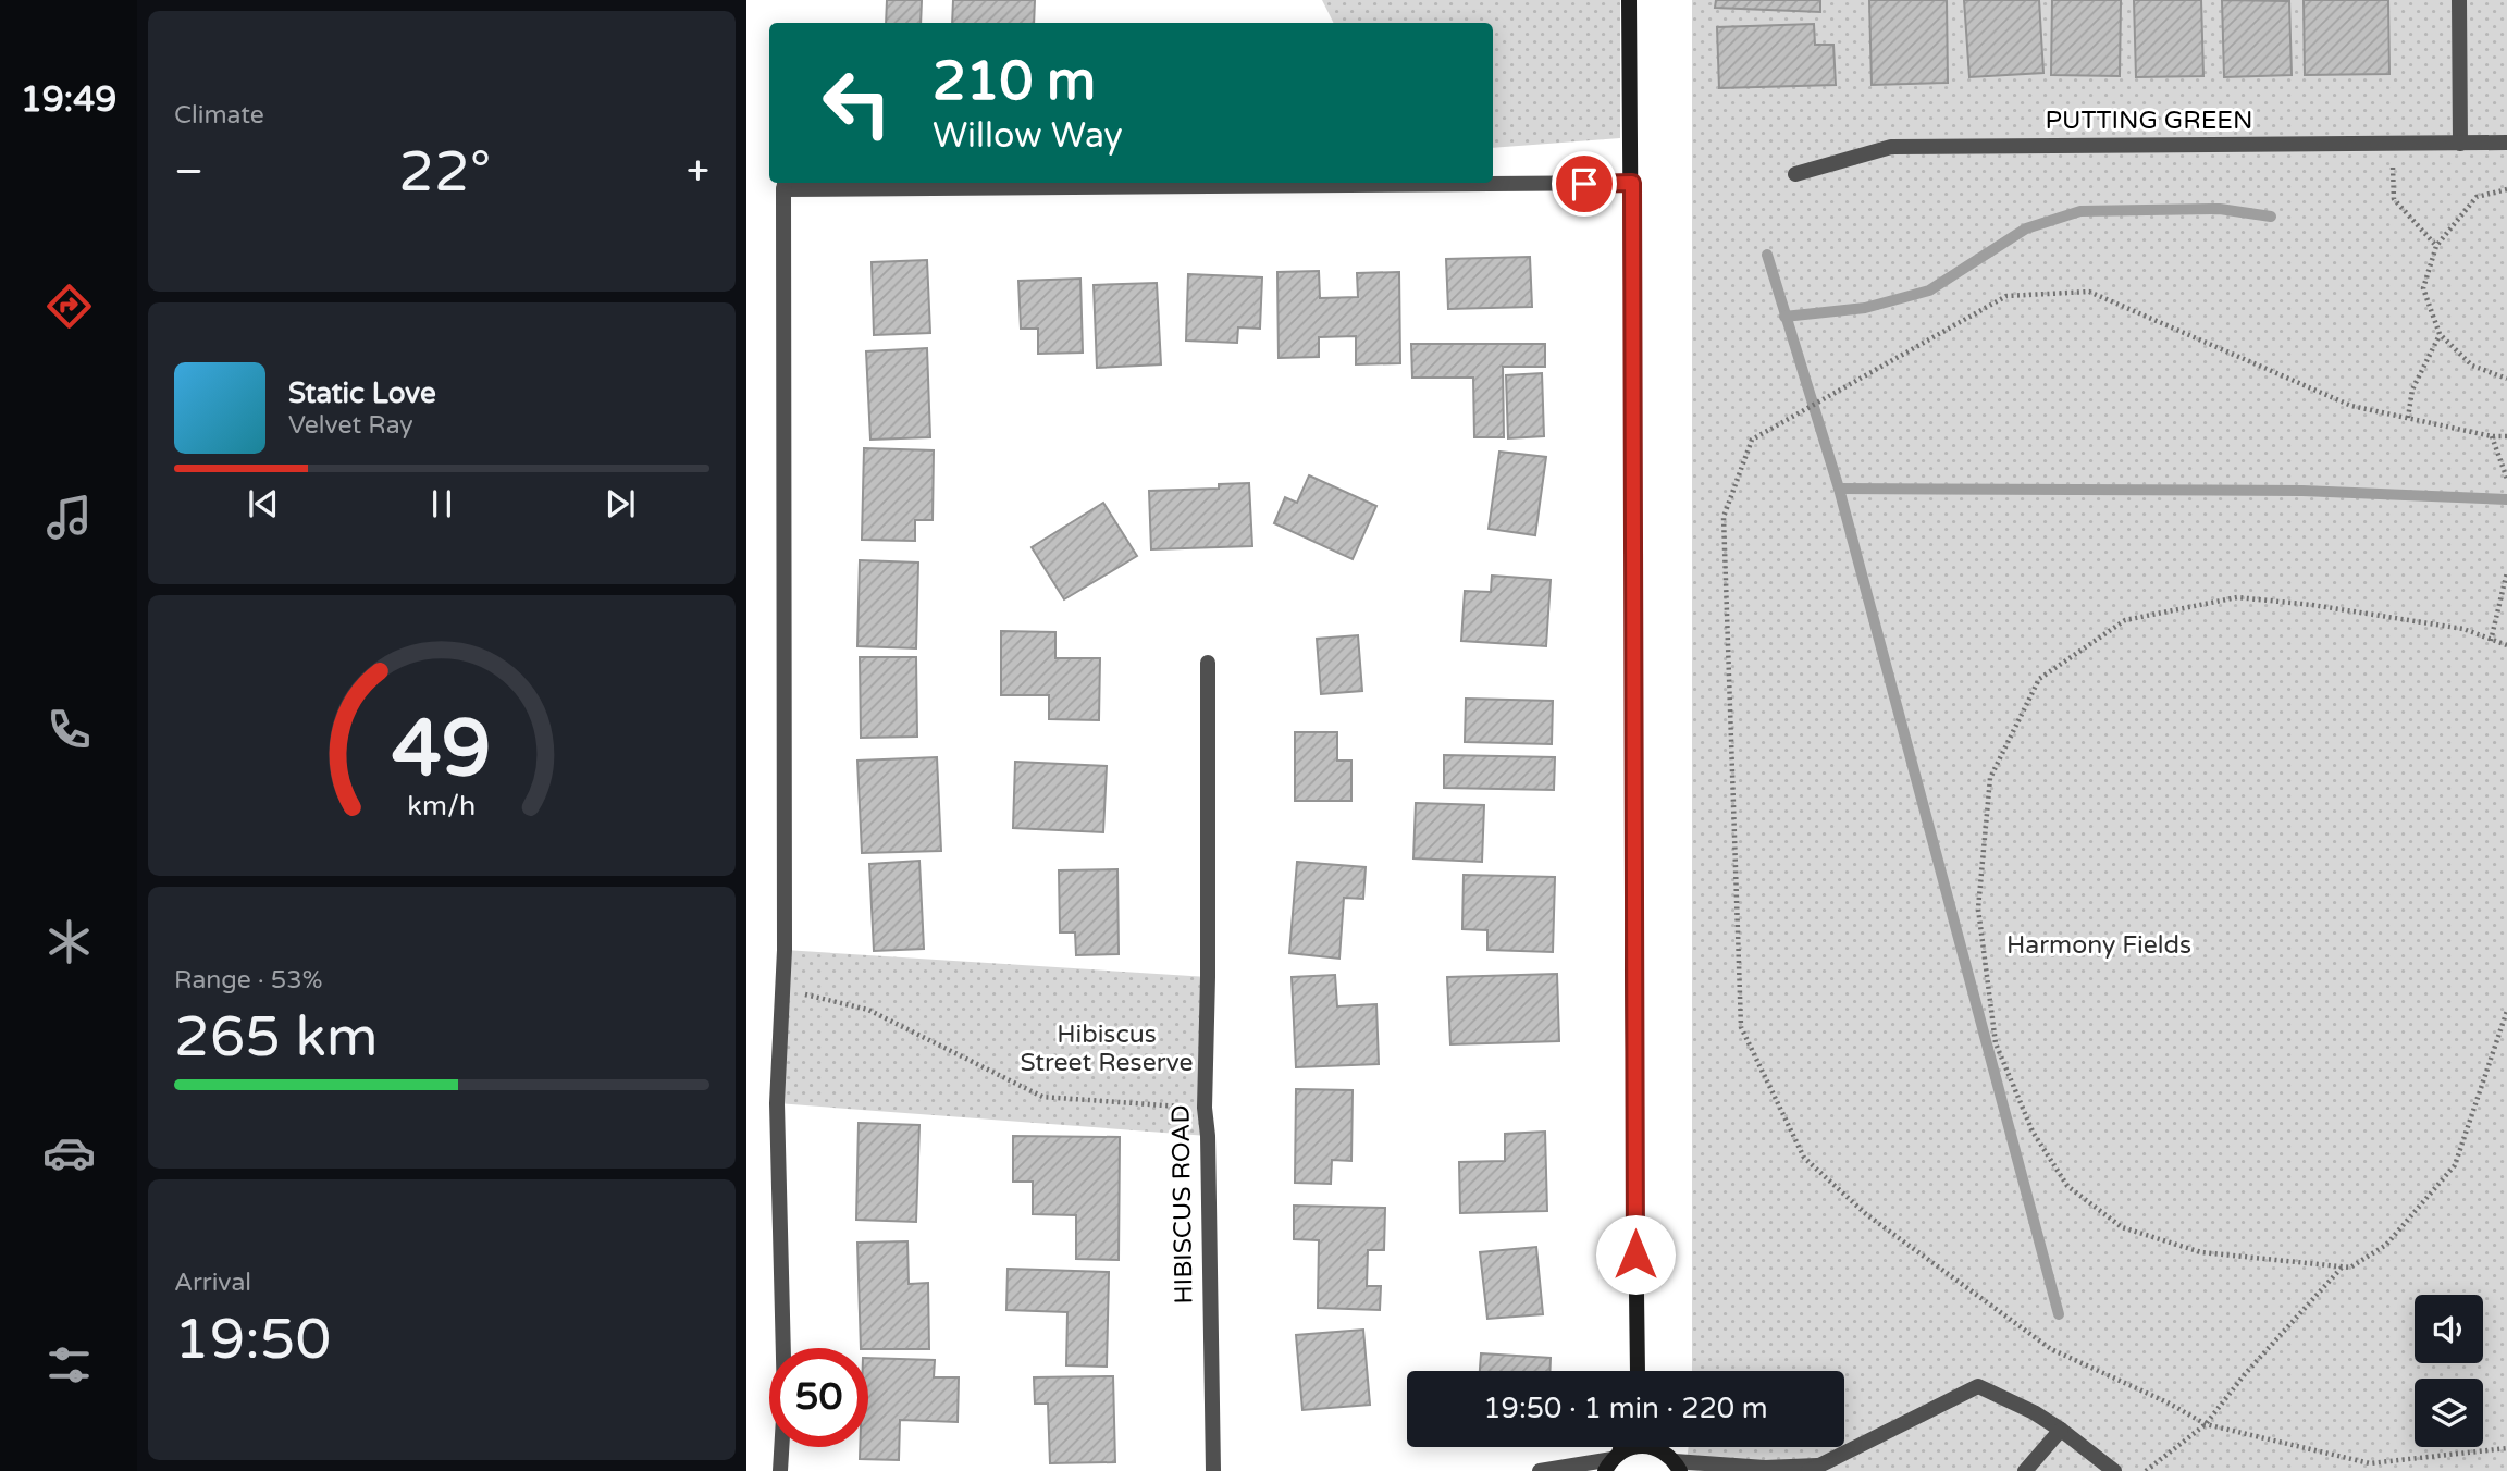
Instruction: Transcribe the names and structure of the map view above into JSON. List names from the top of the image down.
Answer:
{
  "streets": {
    "street": ["PUTTING GREEN", "HIBISCUS ROAD"]
  },
  "parks": ["Harmony Fields", "Hibiscus Street Reserve"],
  "page": {
    "tabs": "19:49",
    "tile": [
      "Climate",
      ["Range · 53%", "265 km"],
      ["Arrival", "19:50"]
    ],
    "turn": ["210 m", "Willow Way"],
    "heat": ["−", "22°", "+"],
    "song": ["Static Love", "Velvet Ray"],
    "limit": "50",
    "trip": "19:50 · 1 min · 220 m",
    "gauge": ["49", "km/h"]
  }
}
